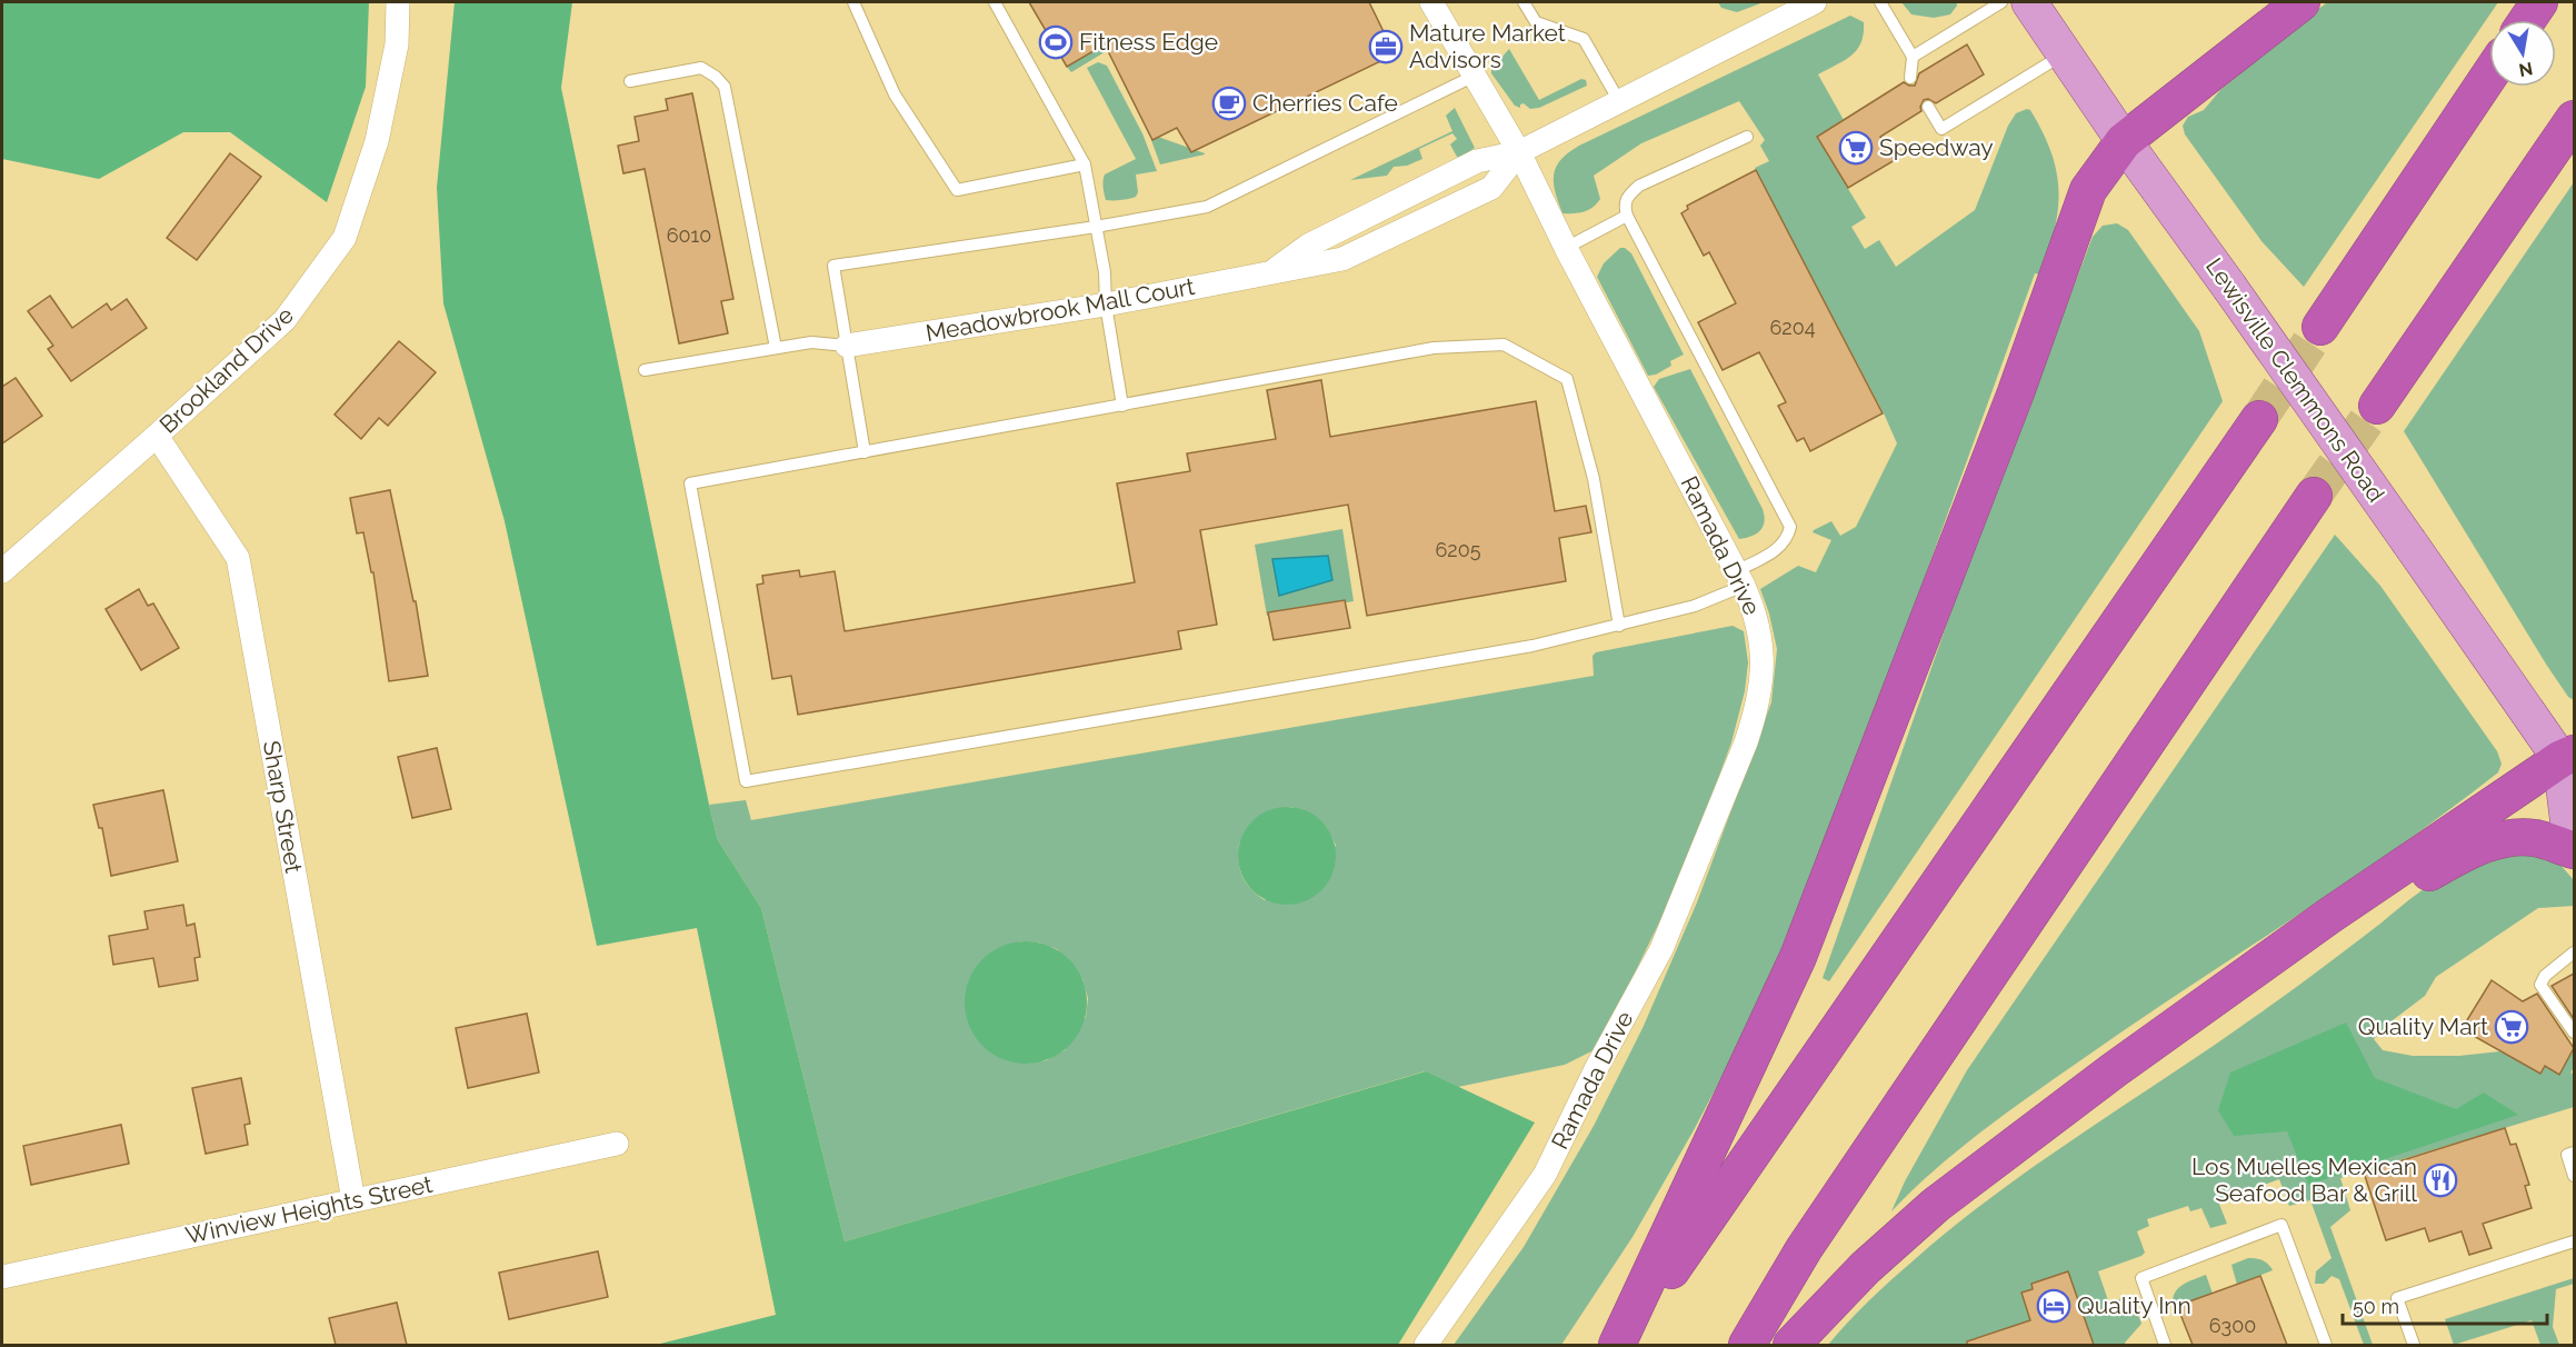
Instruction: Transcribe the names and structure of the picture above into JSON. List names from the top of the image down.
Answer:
{
  "streets": {
    "main road": ["Lewisville Clemmons Road"],
    "street": [
      "Meadowbrook Mall Court",
      "Brookland Drive",
      "Ramada Drive",
      "Sharp Street",
      "Winview Heights Street"
    ]
  },
  "crossings": [
    ["Meadowbrook Mall Court", "Ramada Drive"],
    ["Brookland Drive", "Sharp Street"],
    ["Sharp Street", "Winview Heights Street"]
  ],
  "places": {
    "sports": ["Fitness Edge"],
    "office": ["Mature Market Advisors"],
    "cafe": ["Cherries Cafe"],
    "supermarket": ["Speedway", "Quality Mart"],
    "restaurant": ["Los Muelles Mexican Seafood Bar & Grill"],
    "hotel": ["Quality Inn"]
  },
  "house_numbers": [
    "6010",
    "6204",
    "6205",
    "6300"
  ],
  "scale_bar": "50 m",
  "north": "bottom"
}
